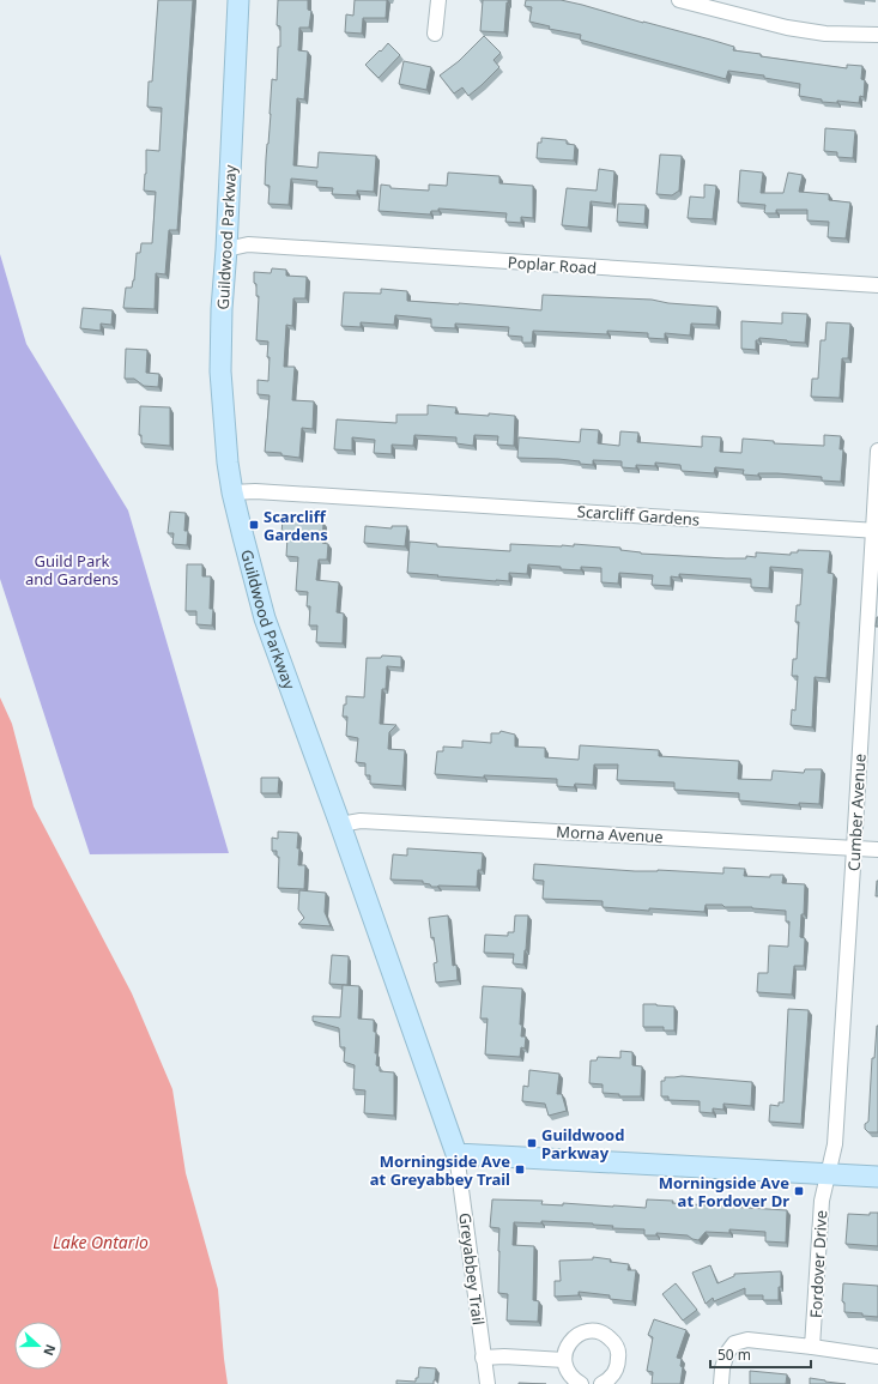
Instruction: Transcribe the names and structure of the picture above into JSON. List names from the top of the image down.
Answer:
{
  "streets": {
    "street": [
      "Guildwood Parkway",
      "Poplar Road",
      "Scarcliff Gardens",
      "Cumber Avenue",
      "Morna Avenue",
      "Fordover Drive",
      "Greyabbey Trail"
    ]
  },
  "crossings": [
    ["Guildwood Parkway", "Poplar Road"],
    ["Guildwood Parkway", "Scarcliff Gardens"],
    ["Guildwood Parkway", "Morna Avenue"],
    ["Guildwood Parkway", "Greyabbey Trail"],
    ["Scarcliff Gardens", "Cumber Avenue"],
    ["Cumber Avenue", "Morna Avenue"],
    ["Cumber Avenue", "Fordover Drive"]
  ],
  "water": ["Lake Ontario"],
  "parks": ["Guild Park and Gardens"],
  "places": {
    "transit": [
      "Scarcliff Gardens",
      "Guildwood Parkway",
      "Morningside Ave at Greyabbey Trail",
      "Morningside Ave at Fordover Dr"
    ]
  },
  "scale_bar": "50 m",
  "north": "right"
}
